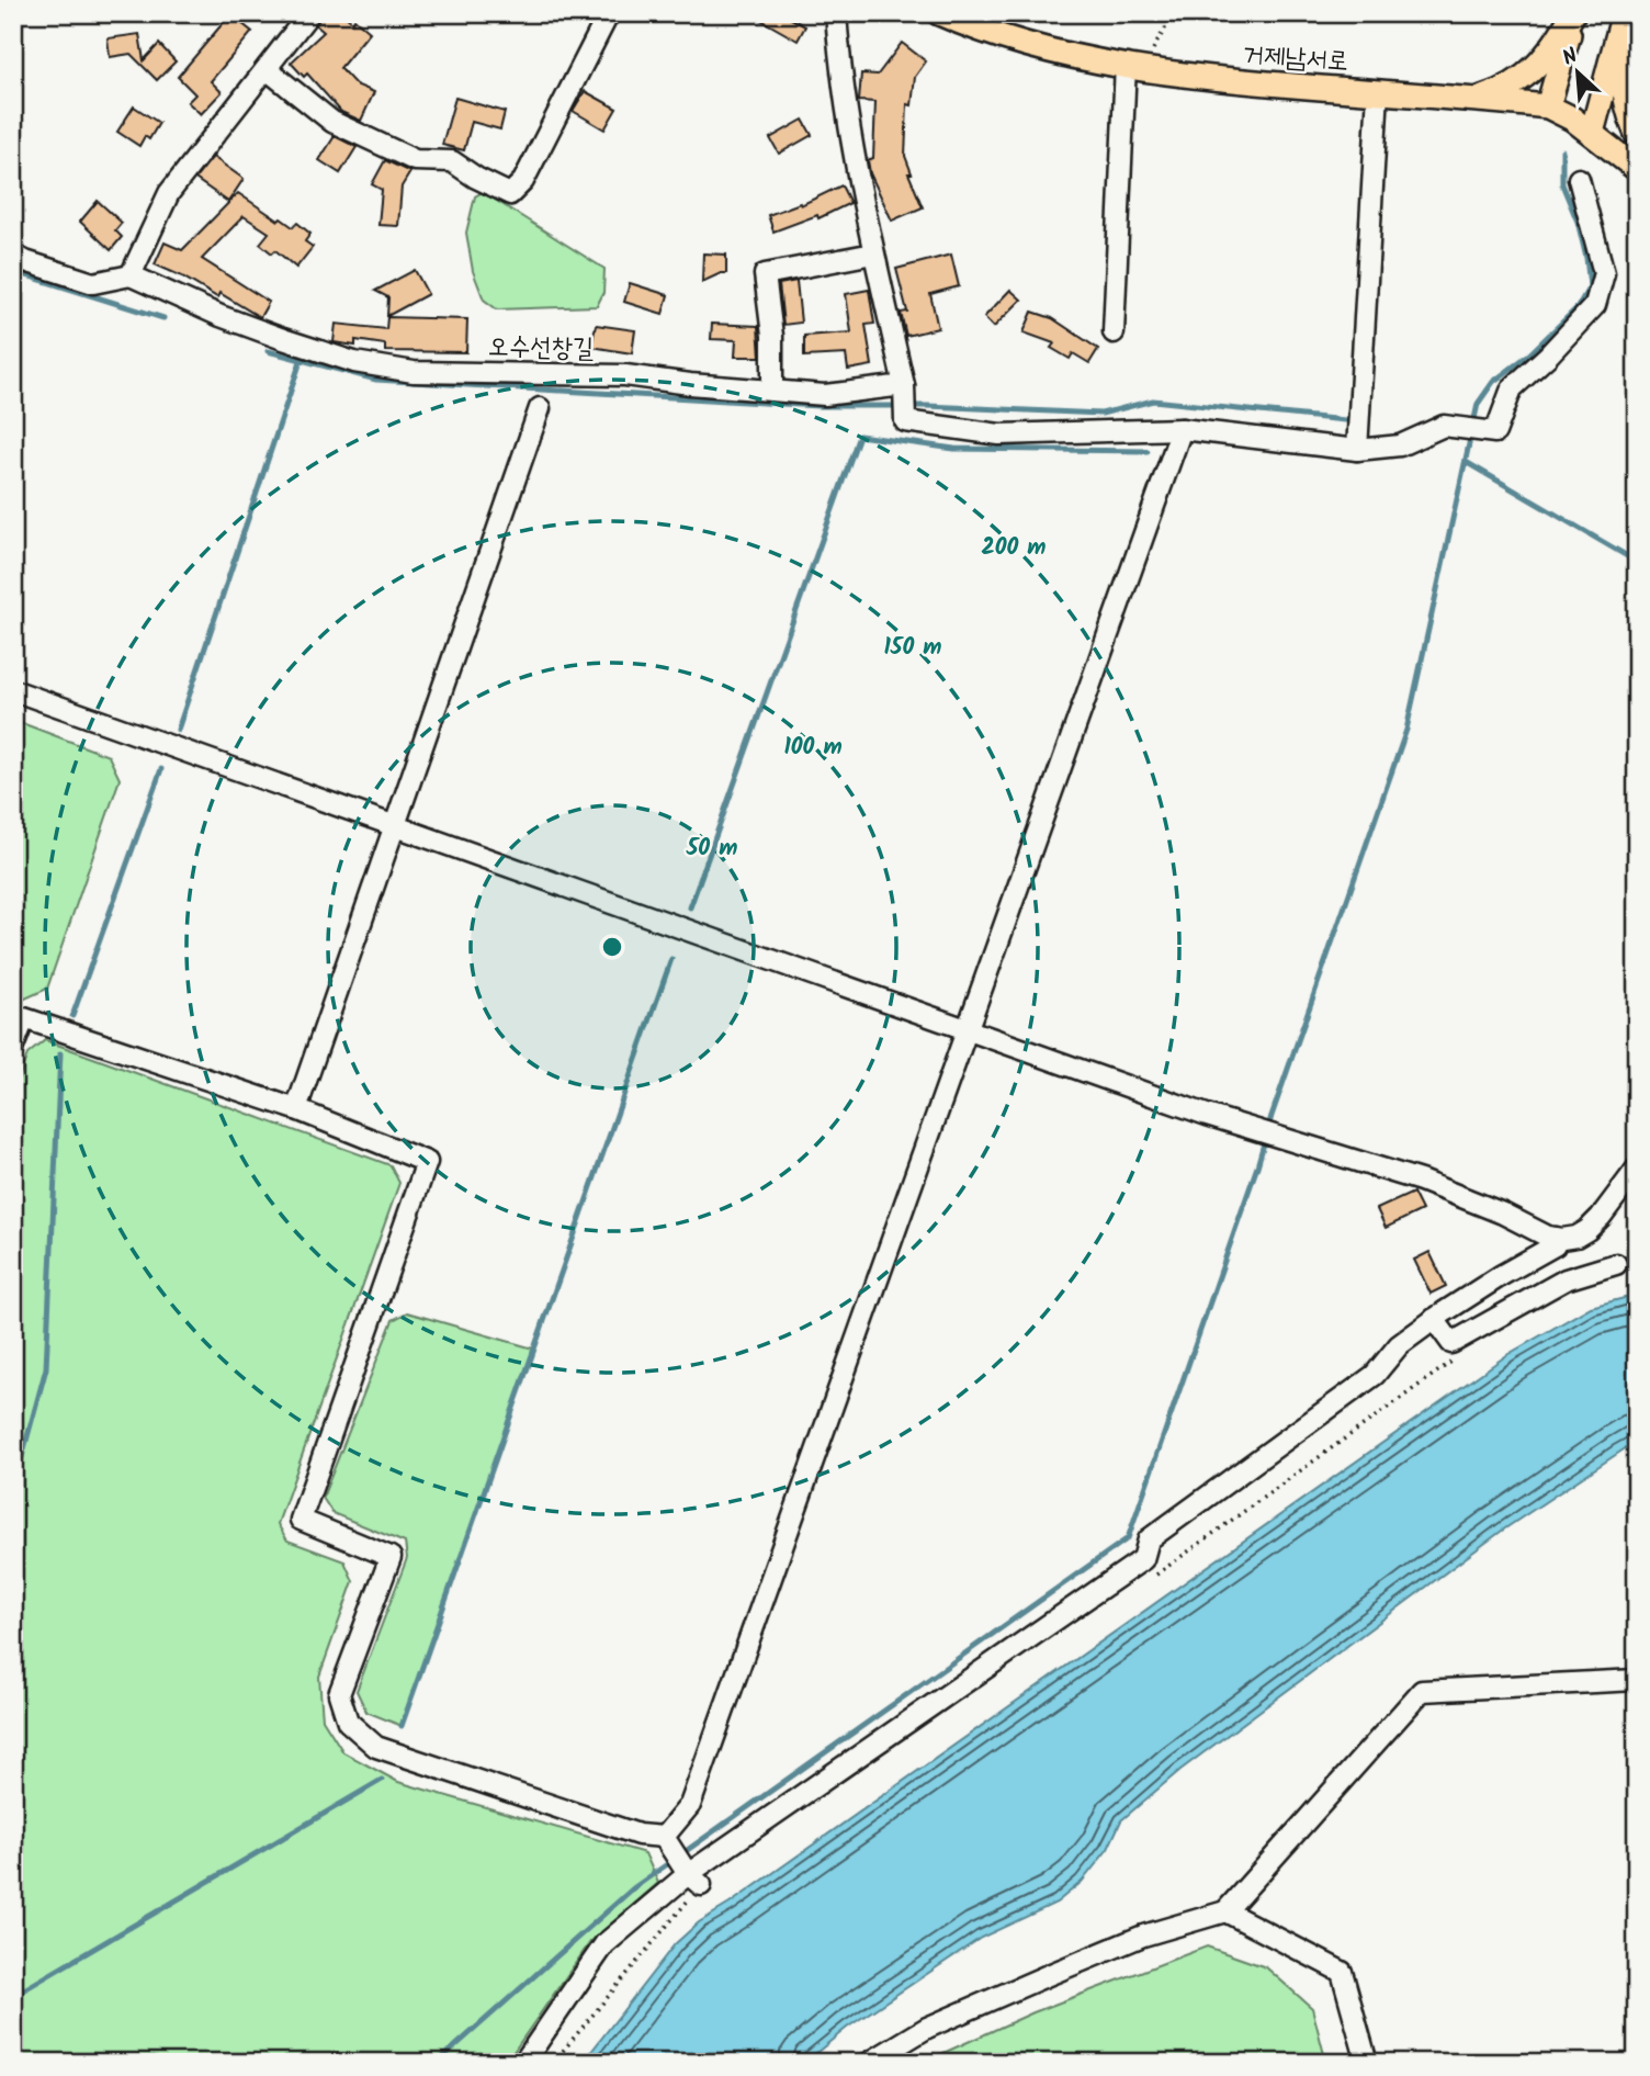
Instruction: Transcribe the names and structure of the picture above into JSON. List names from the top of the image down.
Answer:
{
  "streets": {
    "main road": ["거제남서로"],
    "street": ["오수선창길"]
  },
  "north": "top left",
  "rings": [
    "200 m",
    "150 m",
    "100 m",
    "50 m"
  ]
}
